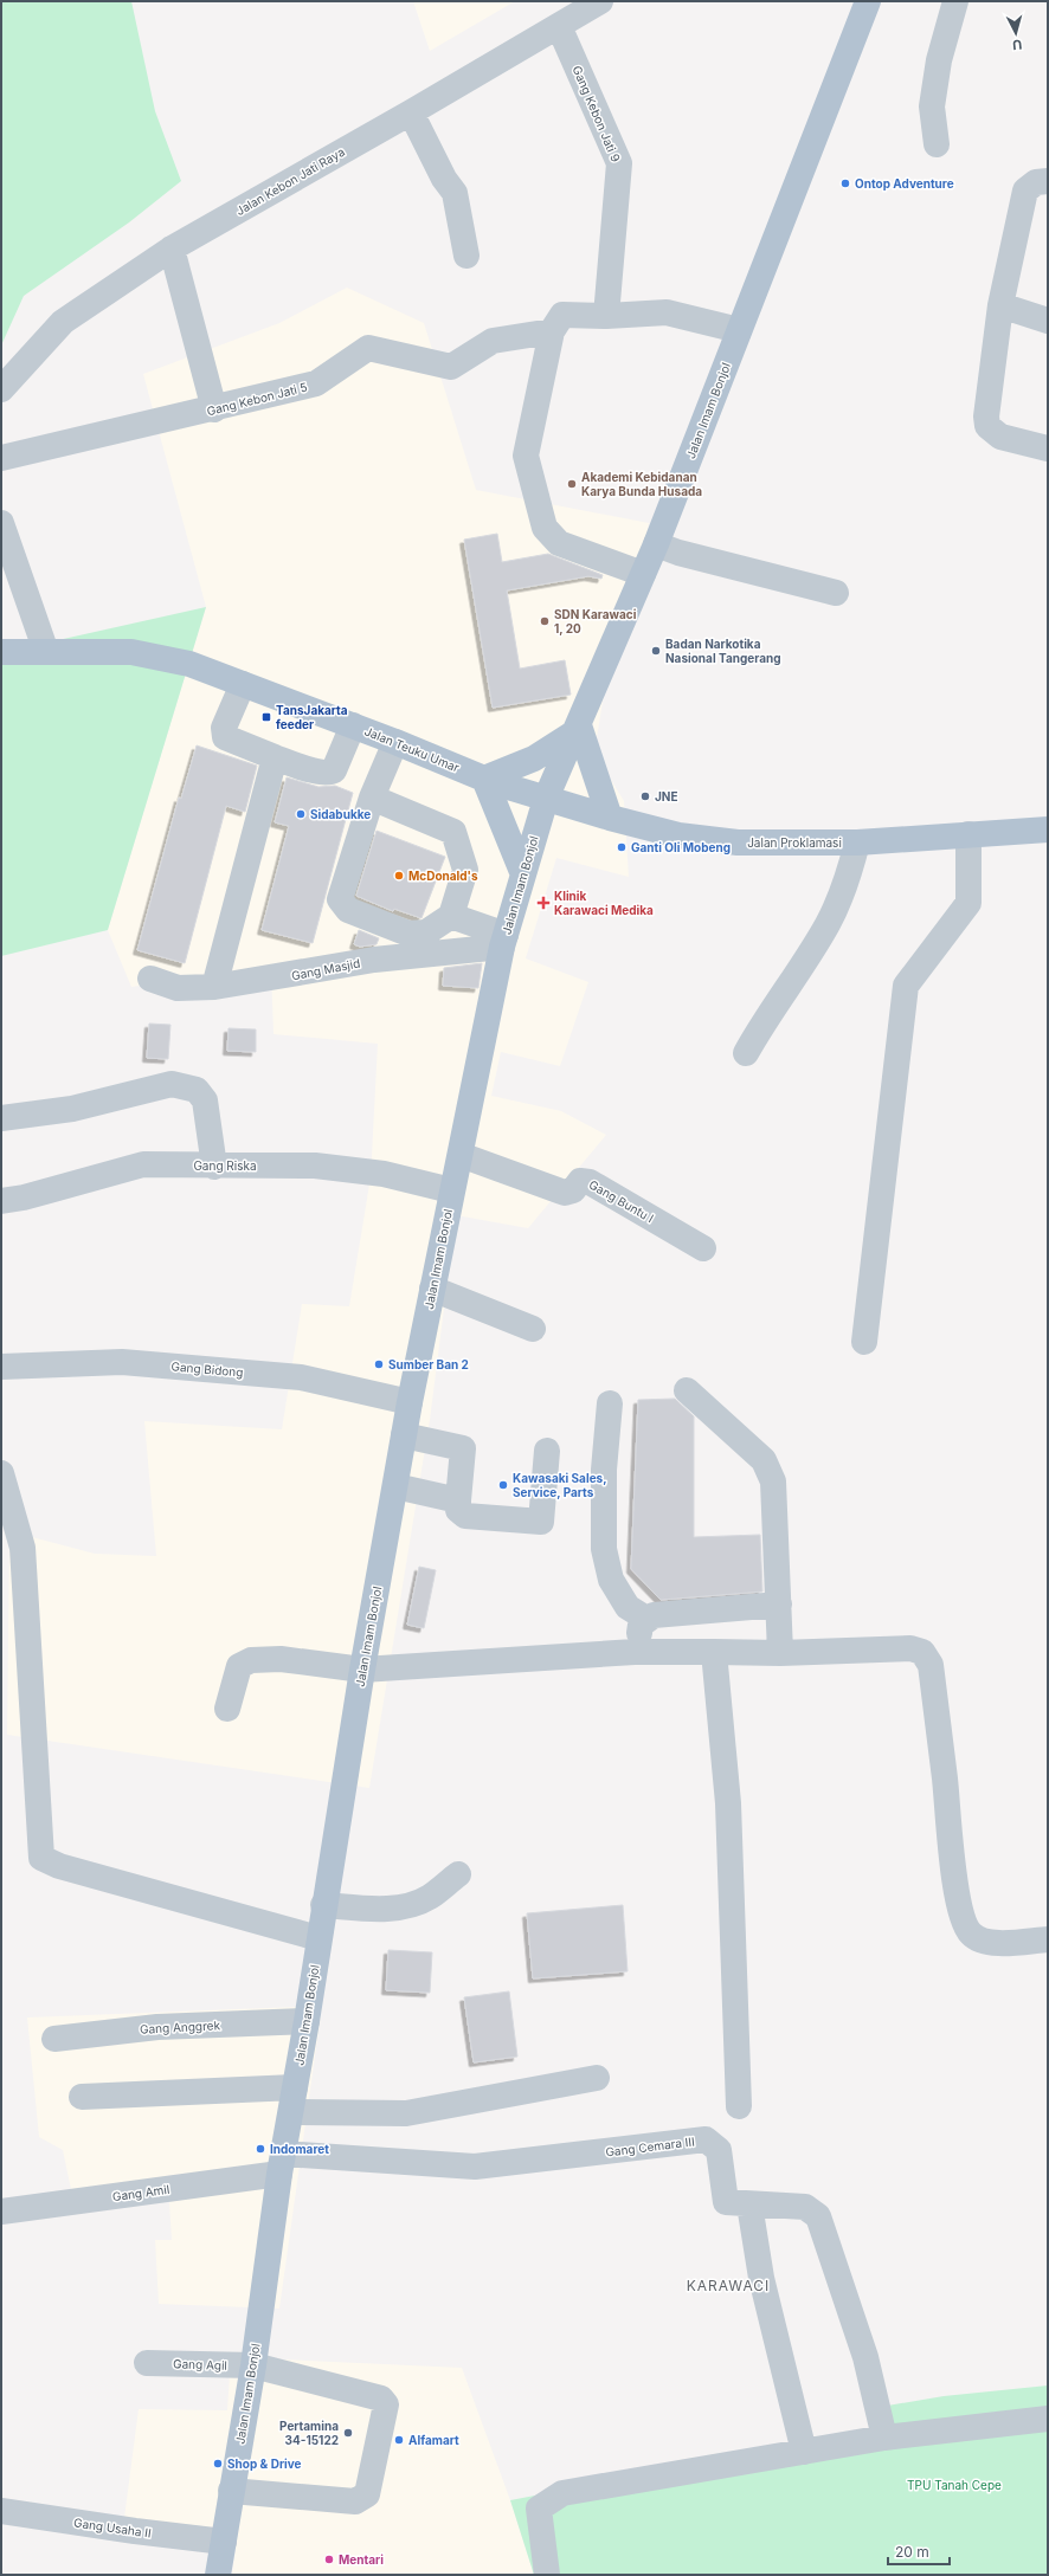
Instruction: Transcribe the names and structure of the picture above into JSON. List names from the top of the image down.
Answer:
{
  "streets": {
    "main road": ["Jalan Imam Bonjol", "Jalan Teuku Umar", "Jalan Proklamasi"],
    "street": [
      "Gang Kebon Jati 9",
      "Jalan Kebon Jati Raya",
      "Gang Kebon Jati 5",
      "Gang Masjid",
      "Gang Riska",
      "Gang Buntu I",
      "Gang Bidong",
      "Gang Anggrek",
      "Gang Cemara III",
      "Gang Amil",
      "Gang Agil",
      "Gang Usaha II"
    ]
  },
  "crossings": [
    ["Gang Kebon Jati 9", "Jalan Kebon Jati Raya"],
    ["Jalan Imam Bonjol", "Jalan Teuku Umar"],
    ["Jalan Imam Bonjol", "Jalan Proklamasi"],
    ["Jalan Imam Bonjol", "Gang Masjid"],
    ["Jalan Imam Bonjol", "Gang Riska"],
    ["Jalan Imam Bonjol", "Gang Buntu I"],
    ["Jalan Imam Bonjol", "Gang Bidong"],
    ["Jalan Imam Bonjol", "Gang Anggrek"],
    ["Jalan Imam Bonjol", "Gang Cemara III"],
    ["Jalan Imam Bonjol", "Gang Amil"],
    ["Jalan Imam Bonjol", "Gang Agil"],
    ["Jalan Imam Bonjol", "Gang Usaha II"],
    ["Jalan Teuku Umar", "Jalan Proklamasi"],
    ["Gang Cemara III", "Gang Amil"]
  ],
  "districts": ["KARAWACI"],
  "parks": ["TPU Tanah Cepe"],
  "places": {
    "other": [
      "Ontop Adventure",
      "Akademi Kebidanan Karya Bunda Husada",
      "SDN Karawaci 1, 20",
      "Badan Narkotika Nasional Tangerang",
      "JNE",
      "Sidabukke",
      "Ganti Oli Mobeng",
      "McDonald's",
      "Sumber Ban 2",
      "Kawasaki Sales, Service, Parts",
      "Indomaret",
      "Pertamina 34-15122",
      "Alfamart",
      "Shop & Drive",
      "Mentari"
    ],
    "transit": ["TansJakarta feeder"],
    "health": ["Klinik Karawaci Medika"]
  },
  "scale_bar": "20 m",
  "north": "bottom"
}
